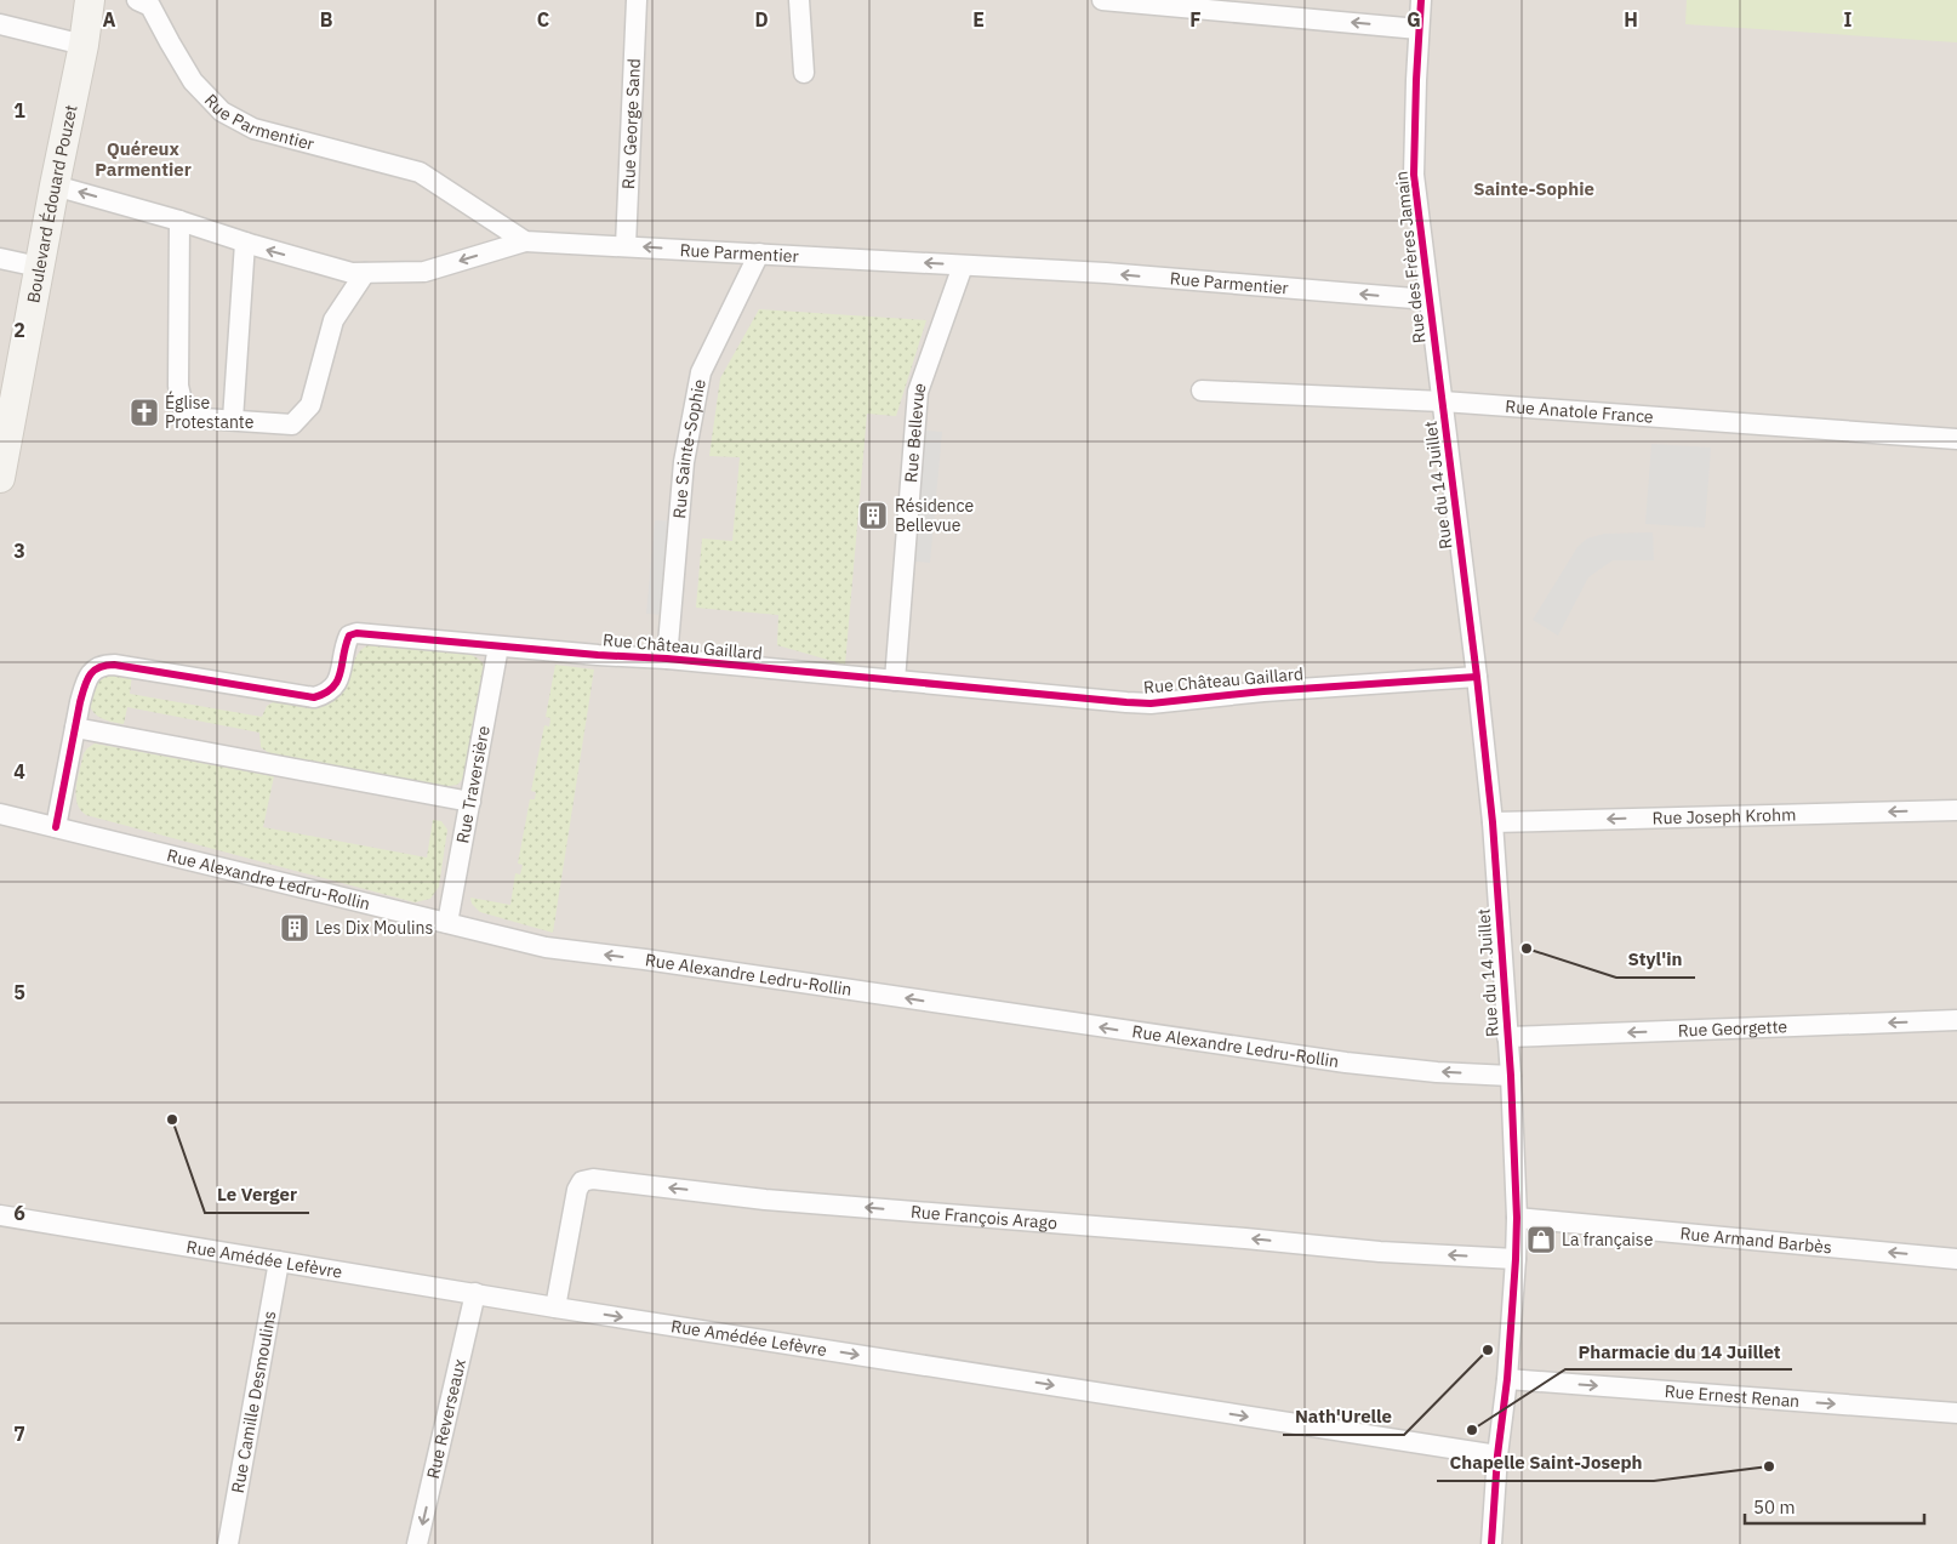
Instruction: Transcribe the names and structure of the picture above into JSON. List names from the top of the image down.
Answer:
{
  "streets": {
    "street": [
      "Rue Parmentier",
      "Rue George Sand",
      "Boulevard Édouard Pouzet",
      "Rue des Frères Jamain",
      "Rue Anatole France",
      "Rue Bellevue",
      "Rue Sainte-Sophie",
      "Rue du 14 Juillet",
      "Rue Château Gaillard",
      "Rue Traversière",
      "Rue Joseph Krohm",
      "Rue Alexandre Ledru-Rollin",
      "Rue Georgette",
      "Rue François Arago",
      "Rue Armand Barbès",
      "Rue Amédée Lefèvre",
      "Rue Ernest Renan",
      "Rue Camille Desmoulins",
      "Rue Reverseaux"
    ]
  },
  "crossings": [
    ["Rue Parmentier", "Rue George Sand"],
    ["Rue Parmentier", "Rue des Frères Jamain"],
    ["Rue Parmentier", "Rue Bellevue"],
    ["Rue Parmentier", "Rue Sainte-Sophie"],
    ["Rue des Frères Jamain", "Rue Anatole France"],
    ["Rue des Frères Jamain", "Rue du 14 Juillet"],
    ["Rue Anatole France", "Rue du 14 Juillet"],
    ["Rue Bellevue", "Rue Château Gaillard"],
    ["Rue Sainte-Sophie", "Rue Château Gaillard"],
    ["Rue du 14 Juillet", "Rue Château Gaillard"],
    ["Rue du 14 Juillet", "Rue Joseph Krohm"],
    ["Rue du 14 Juillet", "Rue Alexandre Ledru-Rollin"],
    ["Rue du 14 Juillet", "Rue Georgette"],
    ["Rue du 14 Juillet", "Rue François Arago"],
    ["Rue du 14 Juillet", "Rue Armand Barbès"],
    ["Rue du 14 Juillet", "Rue Amédée Lefèvre"],
    ["Rue du 14 Juillet", "Rue Ernest Renan"],
    ["Rue Château Gaillard", "Rue Traversière"],
    ["Rue Château Gaillard", "Rue Alexandre Ledru-Rollin"],
    ["Rue Traversière", "Rue Alexandre Ledru-Rollin"],
    ["Rue François Arago", "Rue Amédée Lefèvre"],
    ["Rue Amédée Lefèvre", "Rue Camille Desmoulins"],
    ["Rue Amédée Lefèvre", "Rue Reverseaux"]
  ],
  "one_way": [
    "Rue Parmentier",
    "Rue Joseph Krohm",
    "Rue Alexandre Ledru-Rollin",
    "Rue Georgette",
    "Rue François Arago",
    "Rue Armand Barbès",
    "Rue Amédée Lefèvre",
    "Rue Ernest Renan",
    "Rue Reverseaux"
  ],
  "districts": ["Quéreux Parmentier", "Sainte-Sophie"],
  "places": {
    "church": ["Église Protestante"],
    "building": ["Résidence Bellevue", "Les Dix Moulins"],
    "other": [
      "Styl'in",
      "Le Verger",
      "Nath'Urelle",
      "Pharmacie du 14 Juillet",
      "Chapelle Saint-Joseph"
    ],
    "shop": ["La française"]
  },
  "scale_bar": "50 m",
  "grid": {
    "columns": [
      "A",
      "B",
      "C",
      "D",
      "E",
      "F",
      "G",
      "H",
      "I"
    ],
    "rows": [
      "1",
      "2",
      "3",
      "4",
      "5",
      "6",
      "7"
    ]
  }
}
